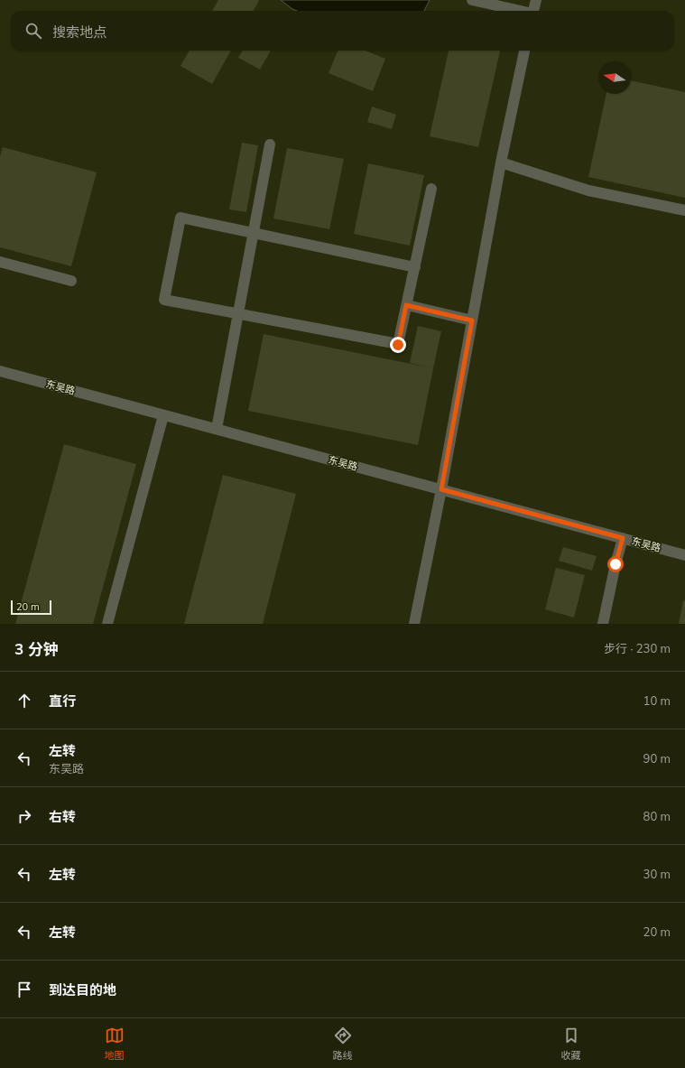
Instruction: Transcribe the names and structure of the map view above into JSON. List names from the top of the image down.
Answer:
{
  "streets": {
    "street": ["东吴路"]
  },
  "scale_bar": "20 m",
  "north": "left",
  "page": {
    "search": "搜索地点",
    "scale": "20 m",
    "heading": ["3 分钟", "步行 · 230 m"],
    "list": [
      ["直行", "10 m"],
      ["左转", "东吴路", "90 m"],
      ["右转", "80 m"],
      ["左转", "30 m"],
      ["左转", "20 m"],
      "到达目的地"
    ],
    "nav": ["地图", "路线", "收藏"]
  }
}
